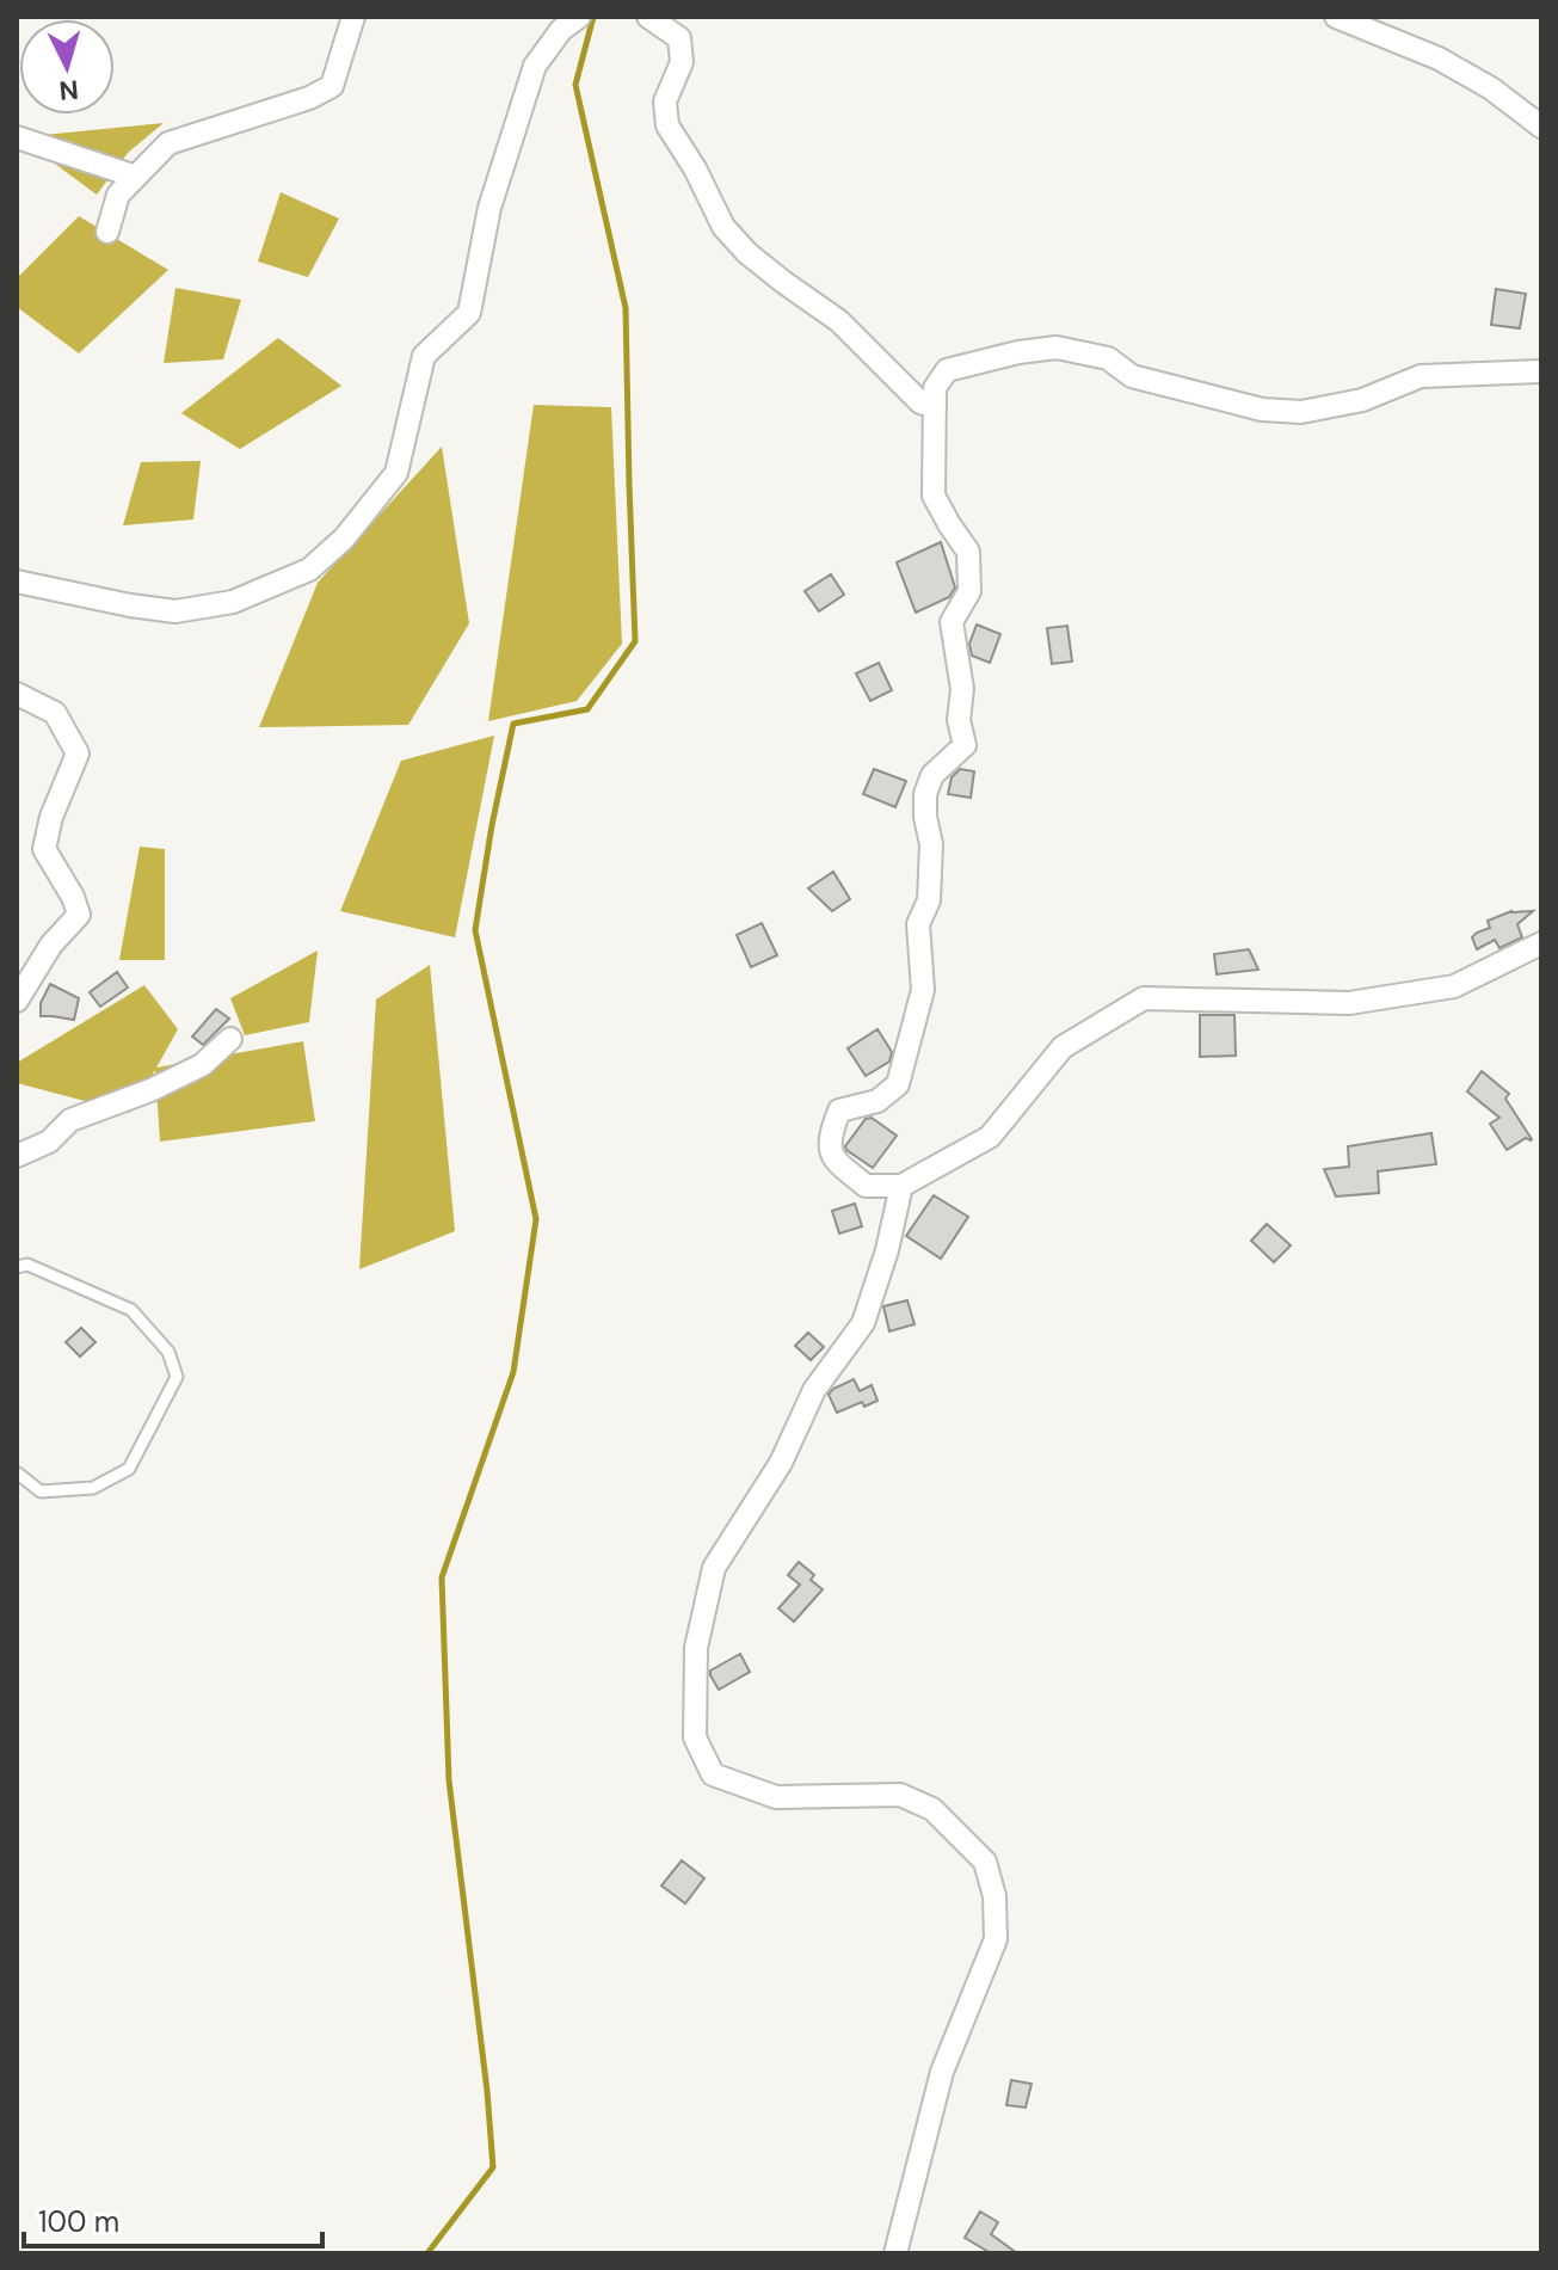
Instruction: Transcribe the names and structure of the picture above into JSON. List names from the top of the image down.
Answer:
{
  "scale_bar": "100 m",
  "north": "bottom"
}
